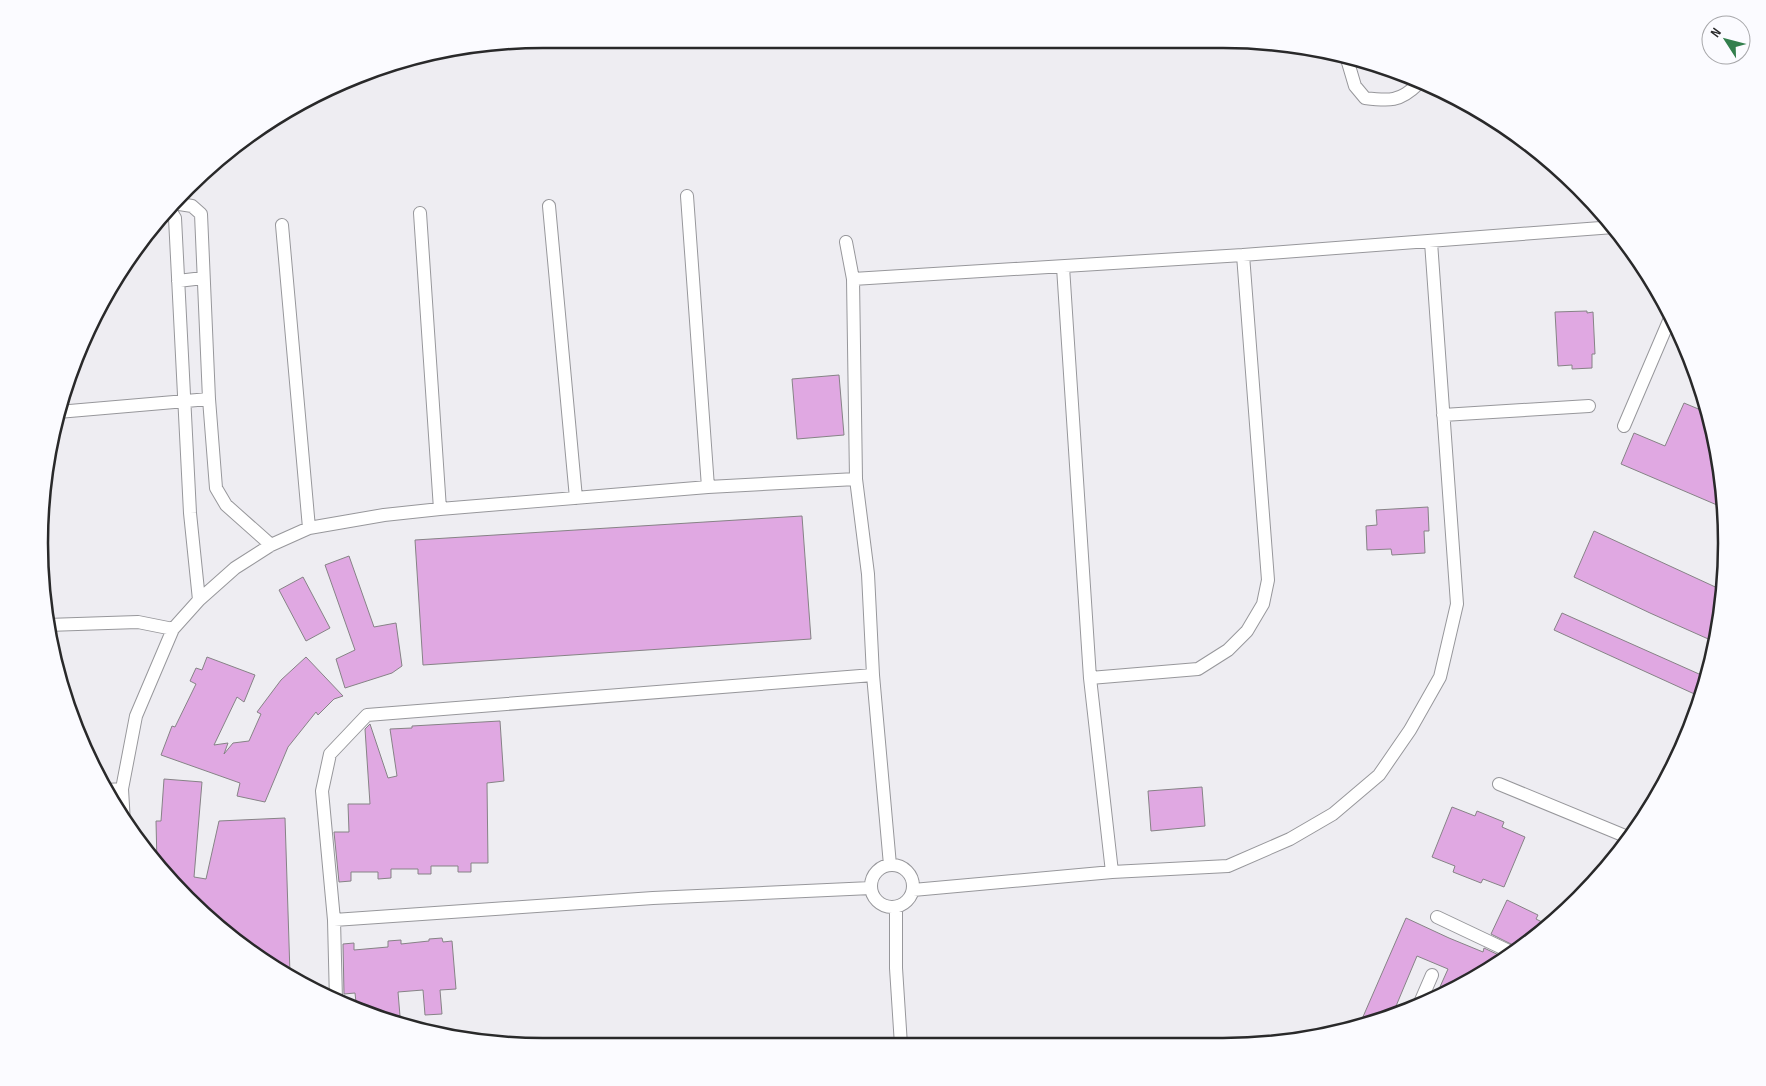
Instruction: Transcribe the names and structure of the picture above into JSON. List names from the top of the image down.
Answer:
{
  "north": "top left"
}
